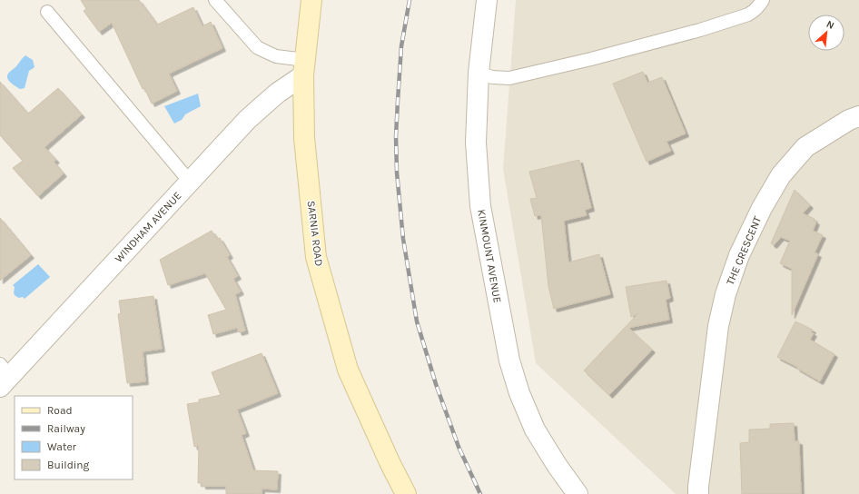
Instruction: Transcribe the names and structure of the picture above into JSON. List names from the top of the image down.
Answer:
{
  "streets": {
    "main road": ["SARNIA ROAD"],
    "street": ["WINDHAM AVENUE", "THE CRESCENT", "KINMOUNT AVENUE"]
  },
  "crossings": [
    ["WINDHAM AVENUE", "SARNIA ROAD"]
  ],
  "legend": [
    "Road",
    "Railway",
    "Water",
    "Building"
  ],
  "north": "top right"
}
